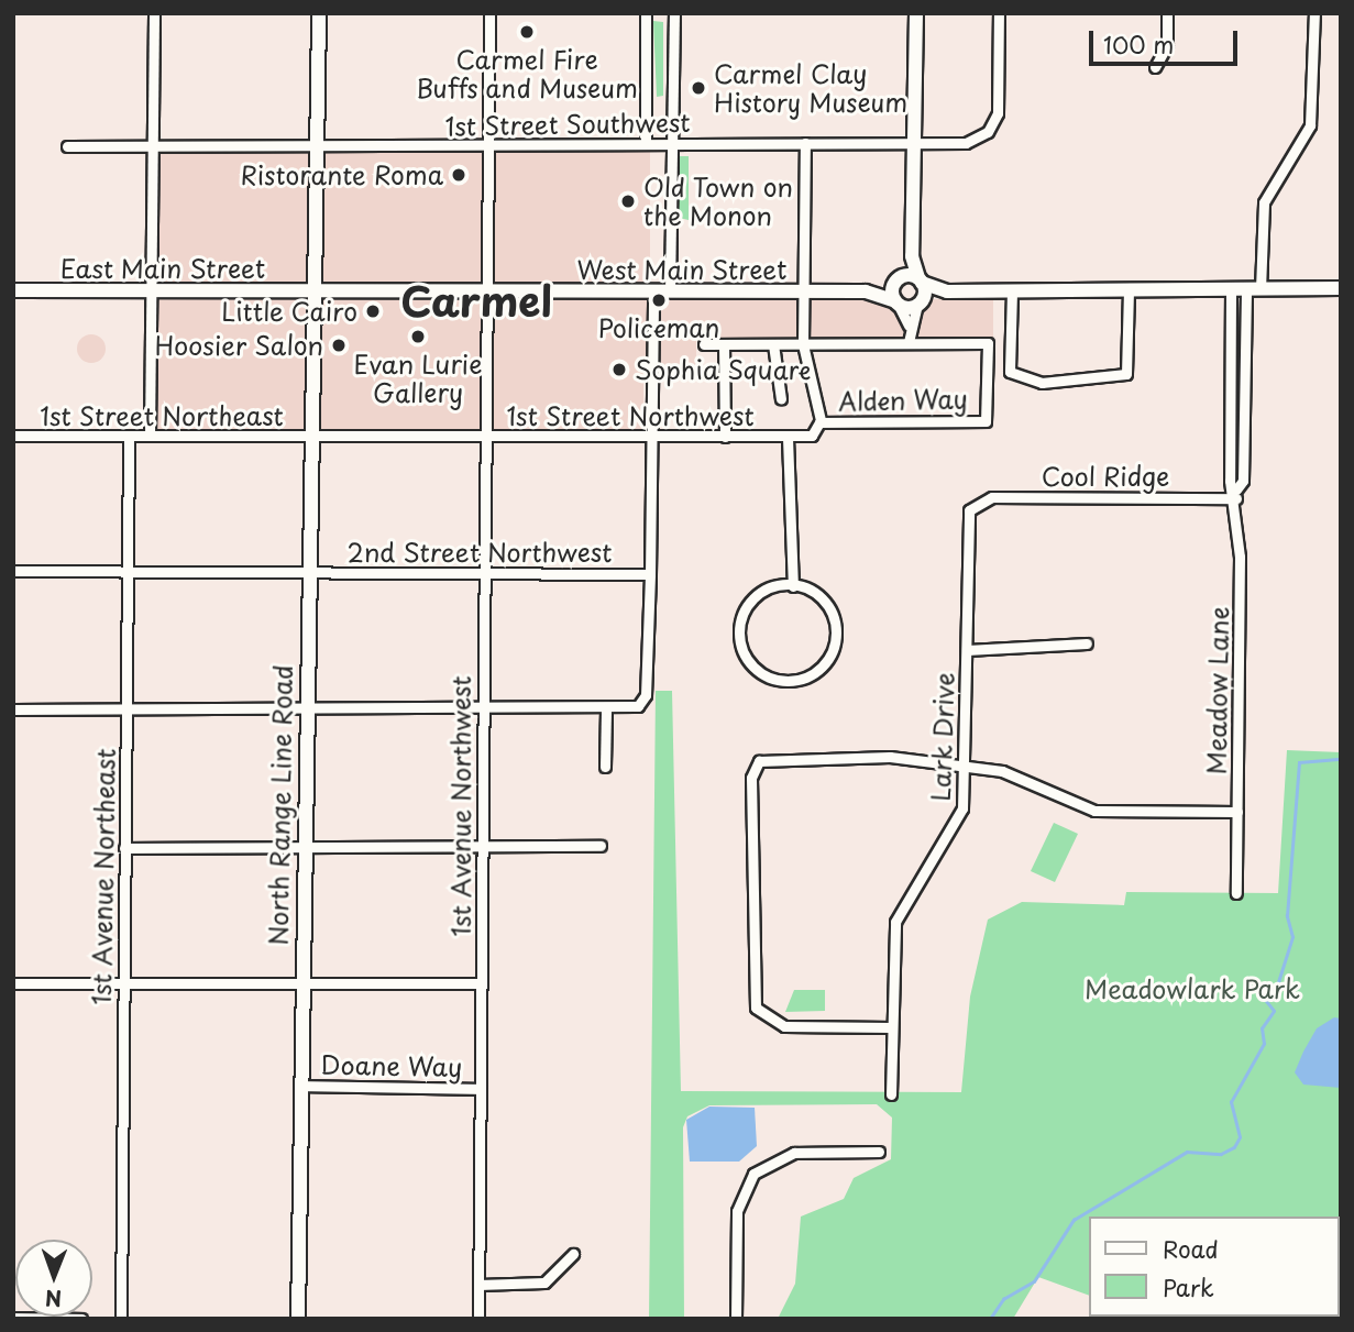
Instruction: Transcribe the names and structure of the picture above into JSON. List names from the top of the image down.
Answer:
{
  "streets": {
    "main road": ["East Main Street", "West Main Street", "North Range Line Road"],
    "street": [
      "1st Street Southwest",
      "Alden Way",
      "1st Street Northeast",
      "1st Street Northwest",
      "Cool Ridge",
      "2nd Street Northwest",
      "Meadow Lane",
      "Lark Drive",
      "1st Avenue Northwest",
      "1st Avenue Northeast",
      "Doane Way"
    ]
  },
  "crossings": [
    ["1st Street Southwest", "North Range Line Road"],
    ["1st Street Southwest", "1st Avenue Northwest"],
    ["East Main Street", "West Main Street"],
    ["East Main Street", "North Range Line Road"],
    ["West Main Street", "North Range Line Road"],
    ["West Main Street", "1st Avenue Northwest"],
    ["Alden Way", "1st Street Northwest"],
    ["1st Street Northeast", "1st Street Northwest"],
    ["1st Street Northeast", "North Range Line Road"],
    ["1st Street Northeast", "1st Avenue Northeast"],
    ["1st Street Northwest", "North Range Line Road"],
    ["1st Street Northwest", "1st Avenue Northwest"],
    ["Cool Ridge", "Meadow Lane"],
    ["Cool Ridge", "Lark Drive"],
    ["2nd Street Northwest", "North Range Line Road"],
    ["2nd Street Northwest", "1st Avenue Northwest"],
    ["2nd Street Northwest", "1st Avenue Northeast"],
    ["North Range Line Road", "Doane Way"],
    ["1st Avenue Northwest", "Doane Way"]
  ],
  "districts": ["Carmel"],
  "parks": ["Meadowlark Park"],
  "places": [
    "Carmel Fire Buffs and Museum",
    "Carmel Clay History Museum",
    "Ristorante Roma",
    "Old Town on the Monon",
    "Policeman",
    "Little Cairo",
    "Evan Lurie Gallery",
    "Hoosier Salon",
    "Sophia Square"
  ],
  "legend": ["Road", "Park"],
  "scale_bar": "100 m",
  "north": "bottom"
}
